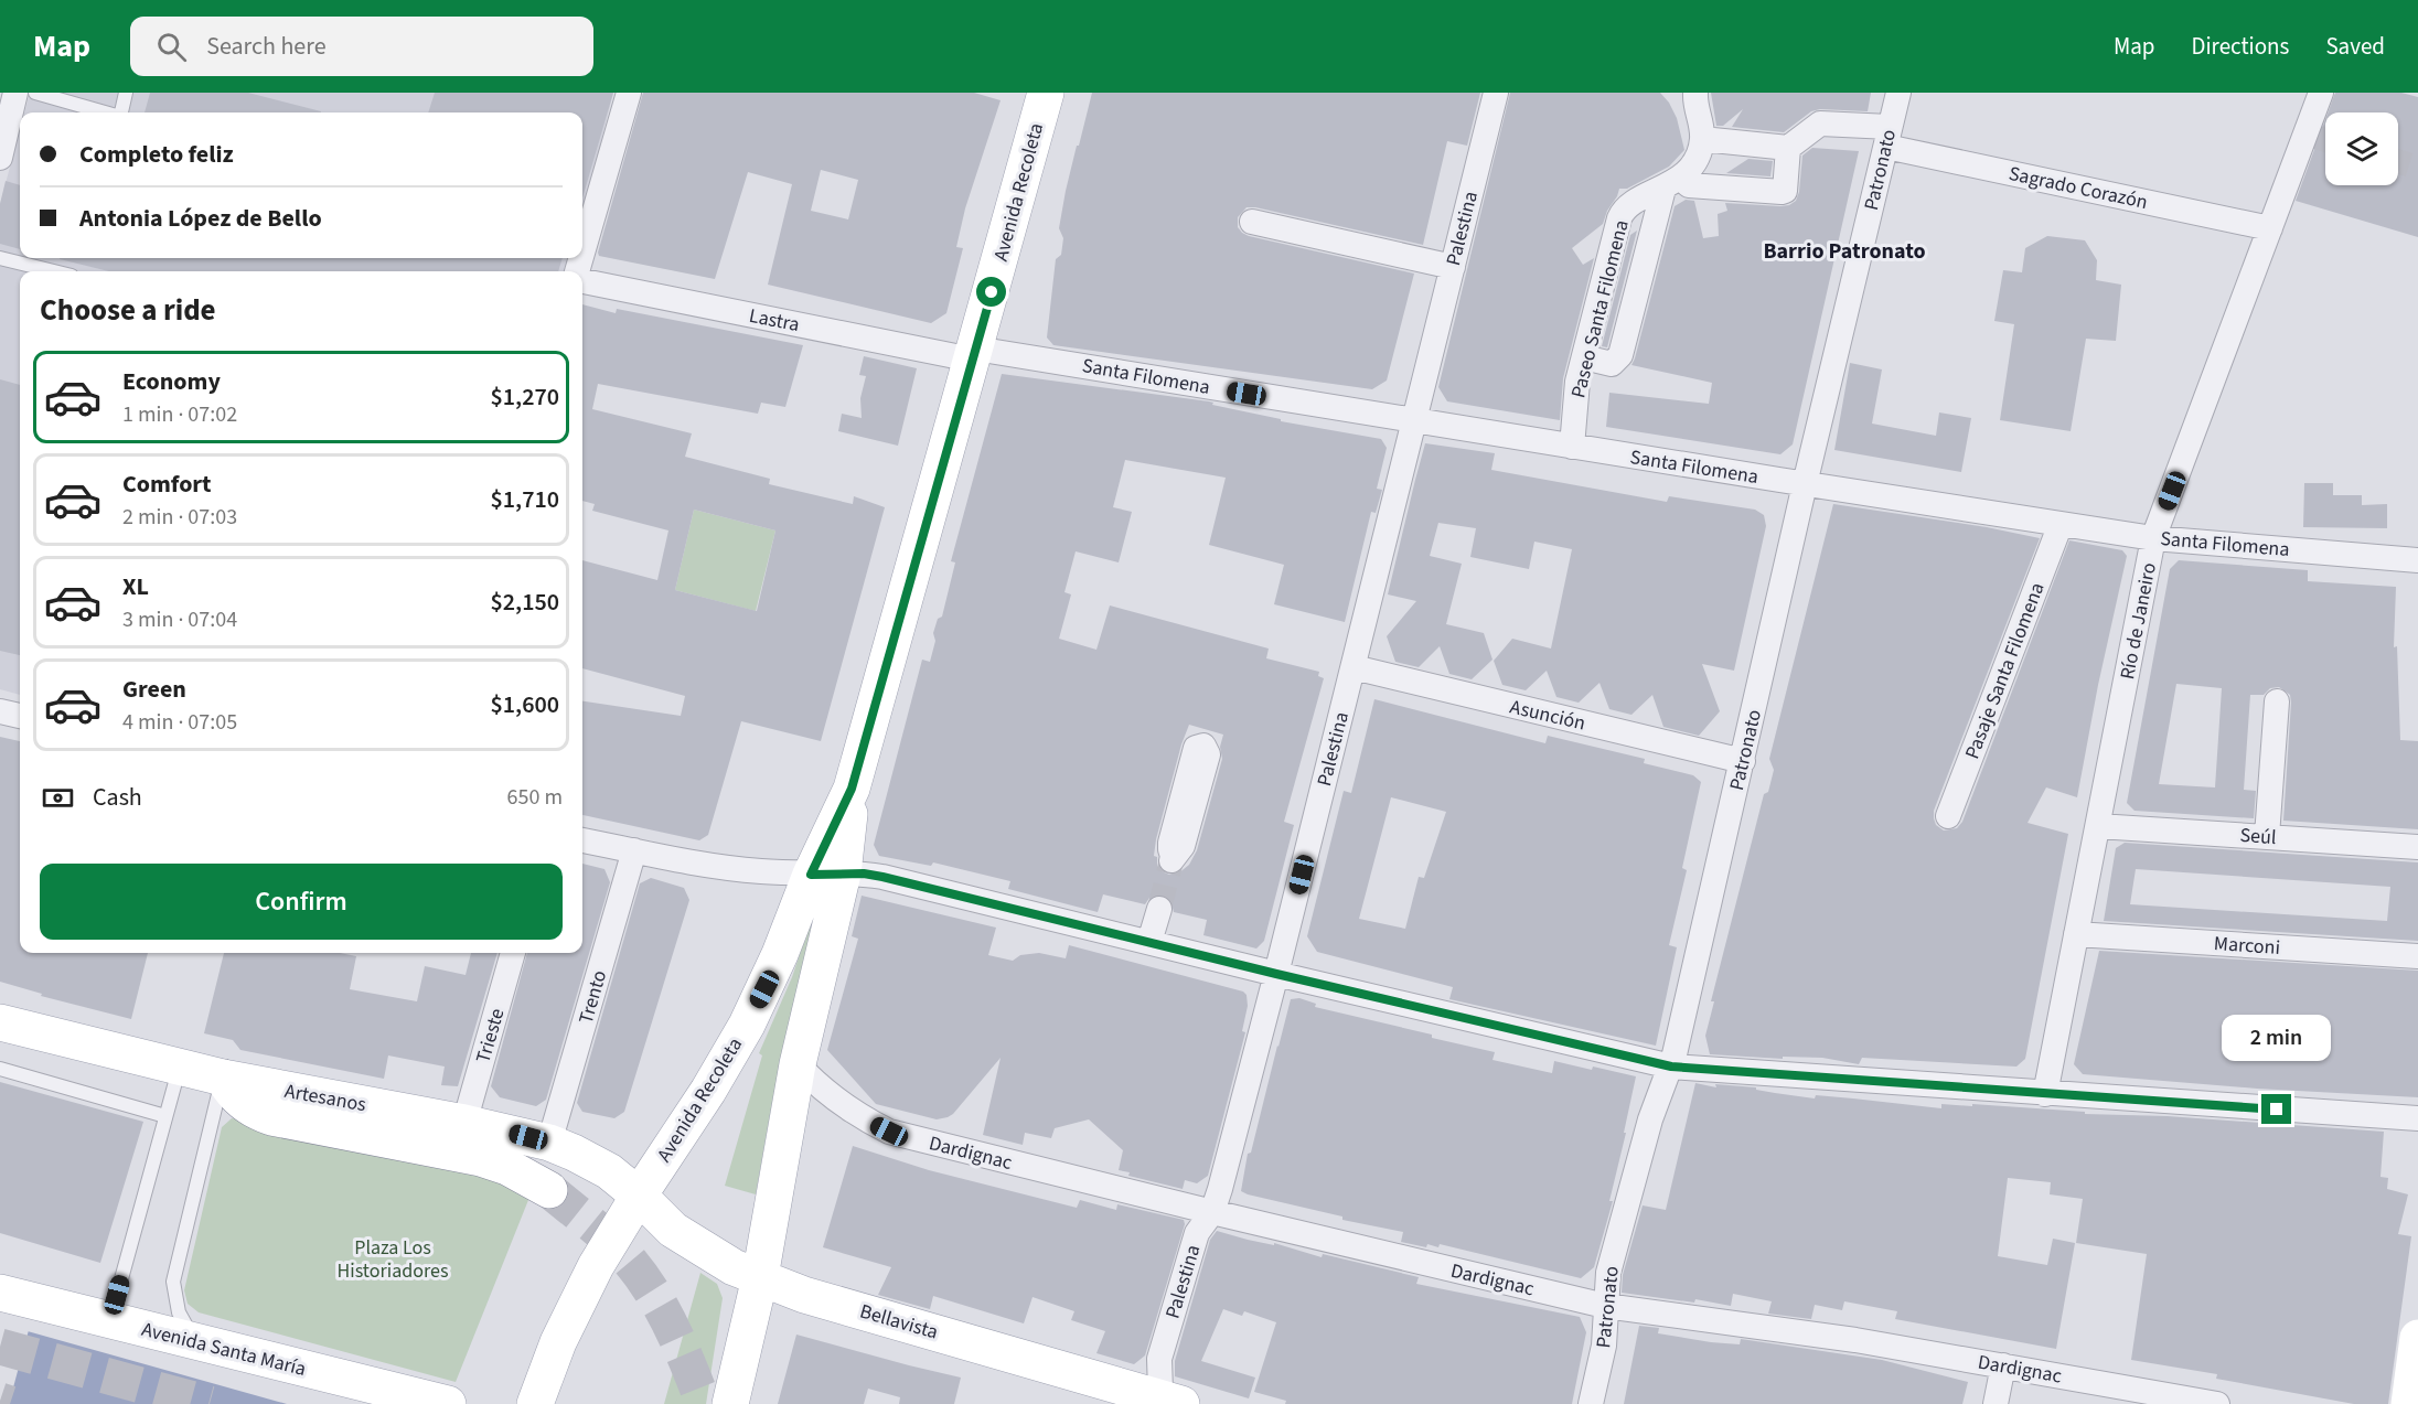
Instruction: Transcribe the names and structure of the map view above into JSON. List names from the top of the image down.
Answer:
{
  "streets": {
    "main road": [
      "Avenida Recoleta",
      "Artesanos",
      "Bellavista",
      "Avenida Santa María"
    ],
    "street": [
      "Patronato",
      "Sagrado Corazón",
      "Palestina",
      "Paseo Santa Filomena",
      "Lastra",
      "Santa Filomena",
      "Río de Janeiro",
      "Pasaje Santa Filomena",
      "Asunción",
      "Seúl",
      "Marconi",
      "Trento",
      "Trieste",
      "Dardignac"
    ]
  },
  "crossings": [
    ["Patronato", "Sagrado Corazón"],
    ["Patronato", "Santa Filomena"],
    ["Patronato", "Asunción"],
    ["Patronato", "Dardignac"],
    ["Sagrado Corazón", "Río de Janeiro"],
    ["Avenida Recoleta", "Lastra"],
    ["Avenida Recoleta", "Santa Filomena"],
    ["Avenida Recoleta", "Artesanos"],
    ["Avenida Recoleta", "Dardignac"],
    ["Avenida Recoleta", "Bellavista"],
    ["Palestina", "Santa Filomena"],
    ["Palestina", "Asunción"],
    ["Palestina", "Dardignac"],
    ["Palestina", "Bellavista"],
    ["Paseo Santa Filomena", "Santa Filomena"],
    ["Lastra", "Santa Filomena"],
    ["Santa Filomena", "Río de Janeiro"],
    ["Santa Filomena", "Pasaje Santa Filomena"],
    ["Río de Janeiro", "Seúl"],
    ["Río de Janeiro", "Marconi"],
    ["Trento", "Artesanos"],
    ["Trieste", "Artesanos"],
    ["Artesanos", "Bellavista"]
  ],
  "districts": ["Barrio Patronato"],
  "parks": ["Plaza Los Historiadores"],
  "page": {
    "header": "Map",
    "search": "Search here",
    "nav": ["Map", "Directions", "Saved"],
    "banner": ["Completo feliz", "Antonia López de Bello"],
    "heading": "Choose a ride",
    "list": [
      {
        "name": "Economy",
        "note": "1 min · 07:02",
        "value": "$1,270"
      },
      {
        "name": "Comfort",
        "note": "2 min · 07:03",
        "value": "$1,710"
      },
      {
        "name": "XL",
        "note": "3 min · 07:04",
        "value": "$2,150"
      },
      {
        "name": "Green",
        "note": "4 min · 07:05",
        "value": "$1,600"
      }
    ],
    "pay": ["Cash", "650 m"],
    "buttons": "Confirm",
    "bubble": "2 min"
  }
}
